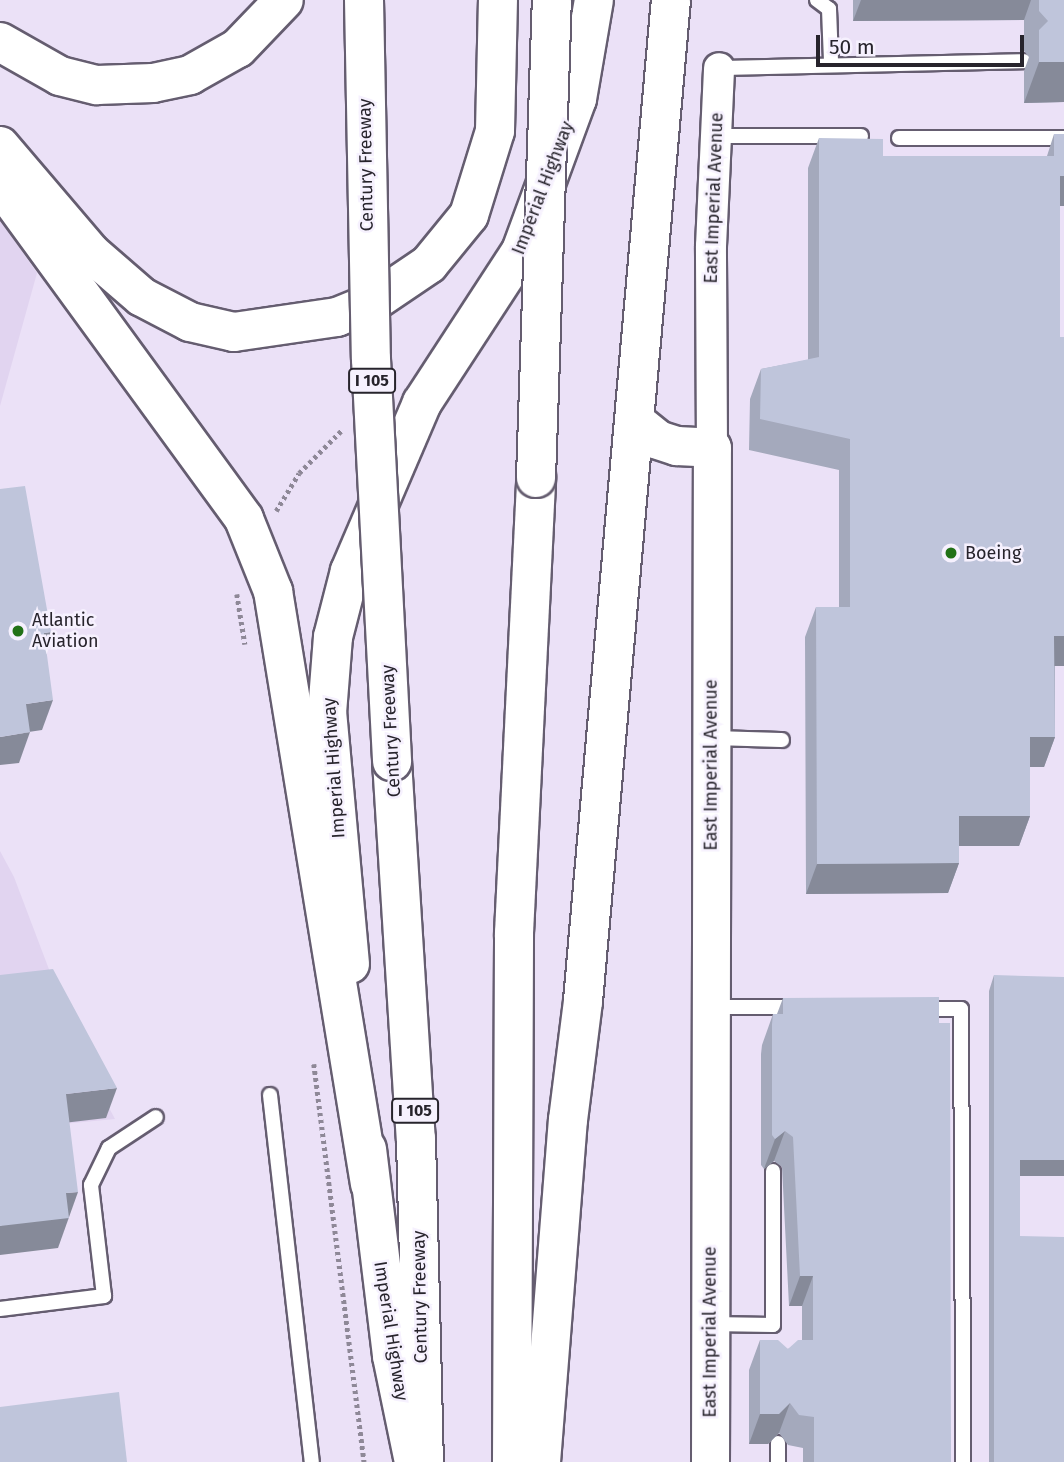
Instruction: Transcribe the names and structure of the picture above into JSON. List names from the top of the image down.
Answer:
{
  "streets": {
    "main road": ["Century Freeway", "Imperial Highway", "I 105"],
    "street": ["East Imperial Avenue"]
  },
  "places": ["Boeing", "Atlantic Aviation"],
  "scale_bar": "50 m"
}
